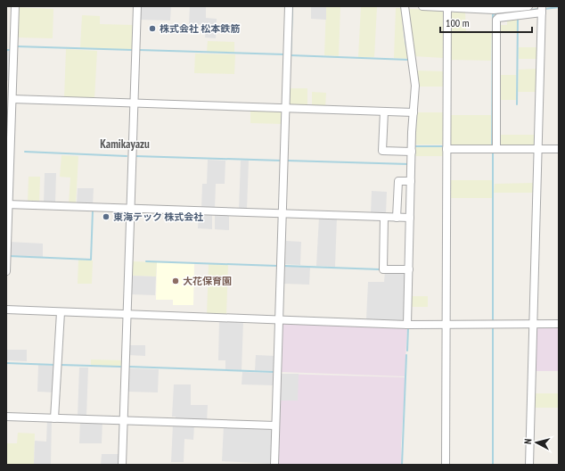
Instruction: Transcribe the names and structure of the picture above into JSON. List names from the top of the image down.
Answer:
{
  "districts": ["Kamikayazu"],
  "places": ["株式会社 松本鉄筋", "東海テック 株式会社", "大花保育園"],
  "scale_bar": "100 m",
  "north": "left"
}
